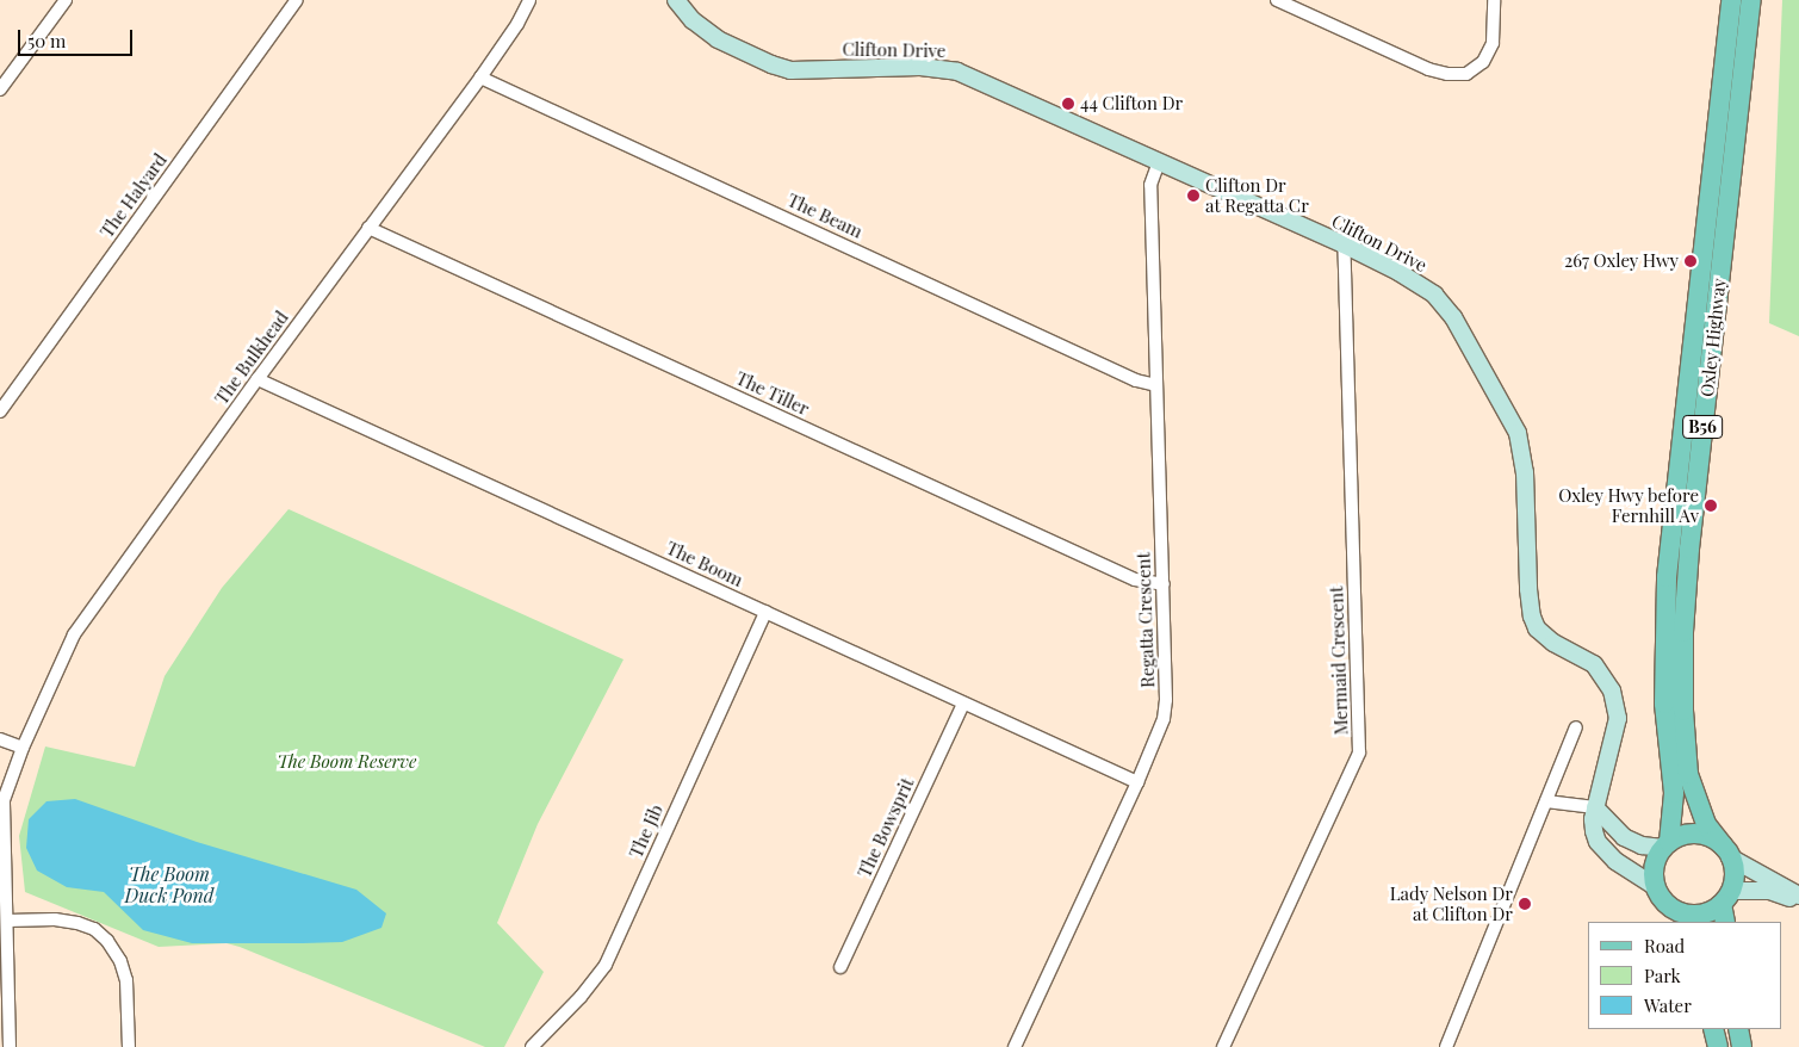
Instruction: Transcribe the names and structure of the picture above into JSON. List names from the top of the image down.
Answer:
{
  "streets": {
    "main road": ["Oxley Highway", "B56"],
    "street": [
      "Clifton Drive",
      "The Halyard",
      "The Beam",
      "The Bulkhead",
      "The Tiller",
      "The Boom",
      "Regatta Crescent",
      "Mermaid Crescent",
      "The Bowsprit",
      "The Jib"
    ]
  },
  "crossings": [
    ["Clifton Drive", "Oxley Highway"],
    ["Clifton Drive", "B56"],
    ["Clifton Drive", "Regatta Crescent"],
    ["Clifton Drive", "Mermaid Crescent"],
    ["The Beam", "The Bulkhead"],
    ["The Beam", "Regatta Crescent"],
    ["Oxley Highway", "B56"],
    ["The Bulkhead", "The Tiller"],
    ["The Bulkhead", "The Boom"],
    ["The Tiller", "Regatta Crescent"],
    ["The Boom", "Regatta Crescent"],
    ["The Boom", "The Bowsprit"],
    ["The Boom", "The Jib"]
  ],
  "water": ["The Boom Duck Pond"],
  "parks": ["The Boom Reserve"],
  "places": [
    "44 Clifton Dr",
    "Clifton Dr at Regatta Cr",
    "267 Oxley Hwy",
    "Oxley Hwy before Fernhill Av",
    "Lady Nelson Dr at Clifton Dr"
  ],
  "legend": ["Road", "Park", "Water"],
  "scale_bar": "50 m"
}
